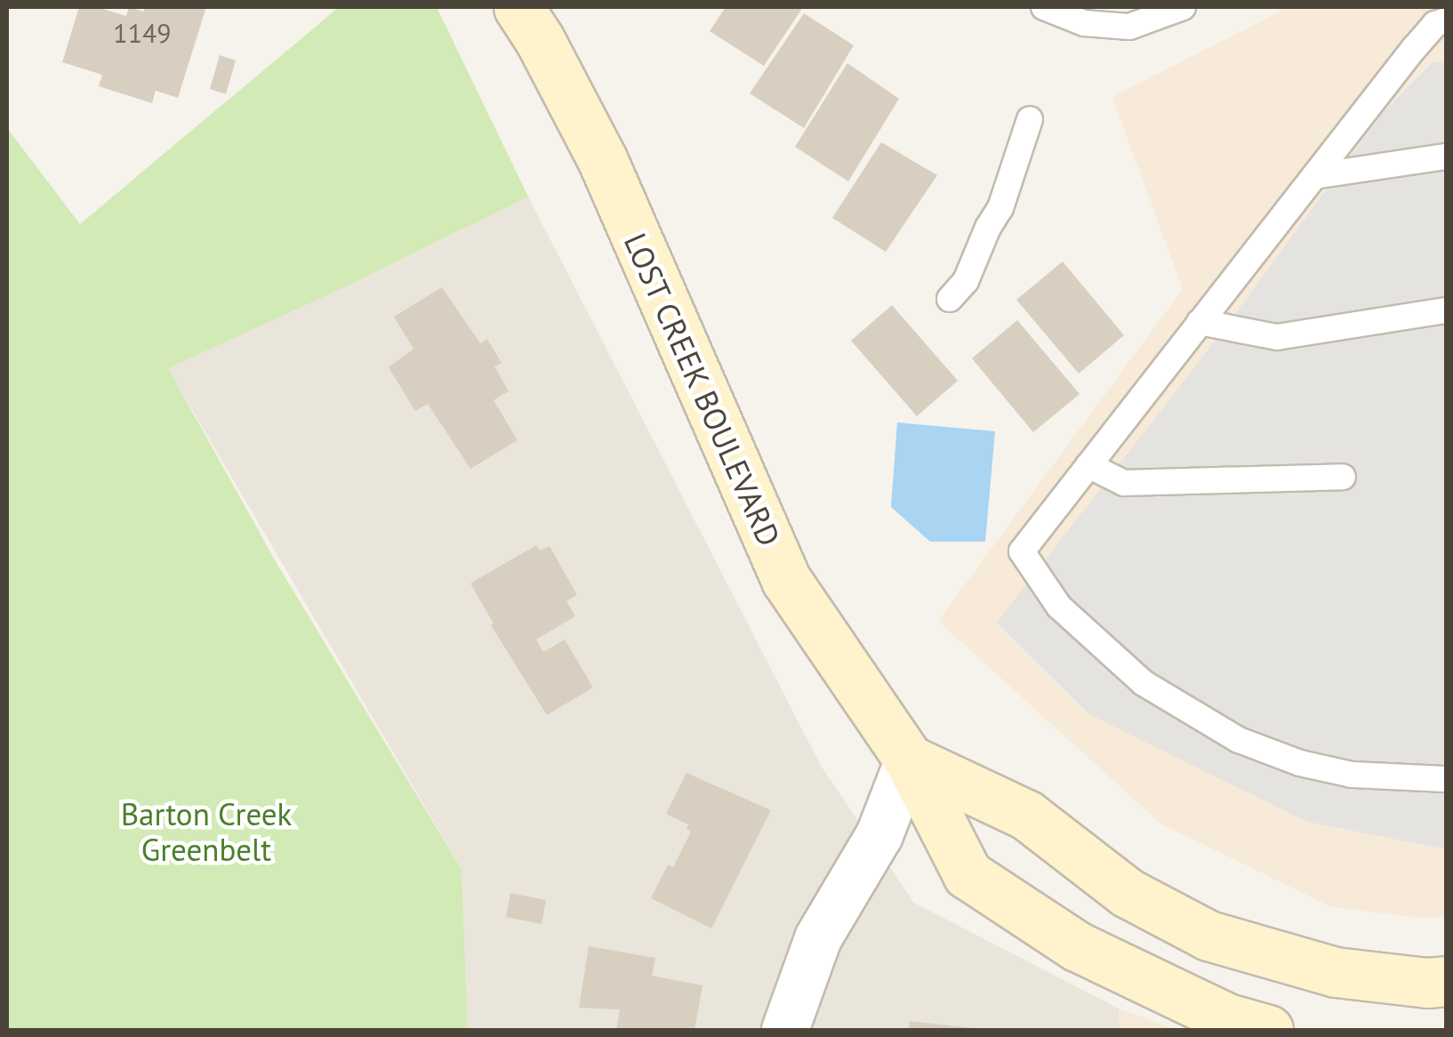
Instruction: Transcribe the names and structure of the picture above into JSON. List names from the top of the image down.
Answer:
{
  "streets": {
    "street": ["LOST CREEK BOULEVARD"]
  },
  "parks": ["Barton Creek Greenbelt"],
  "house_numbers": ["1149"]
}
